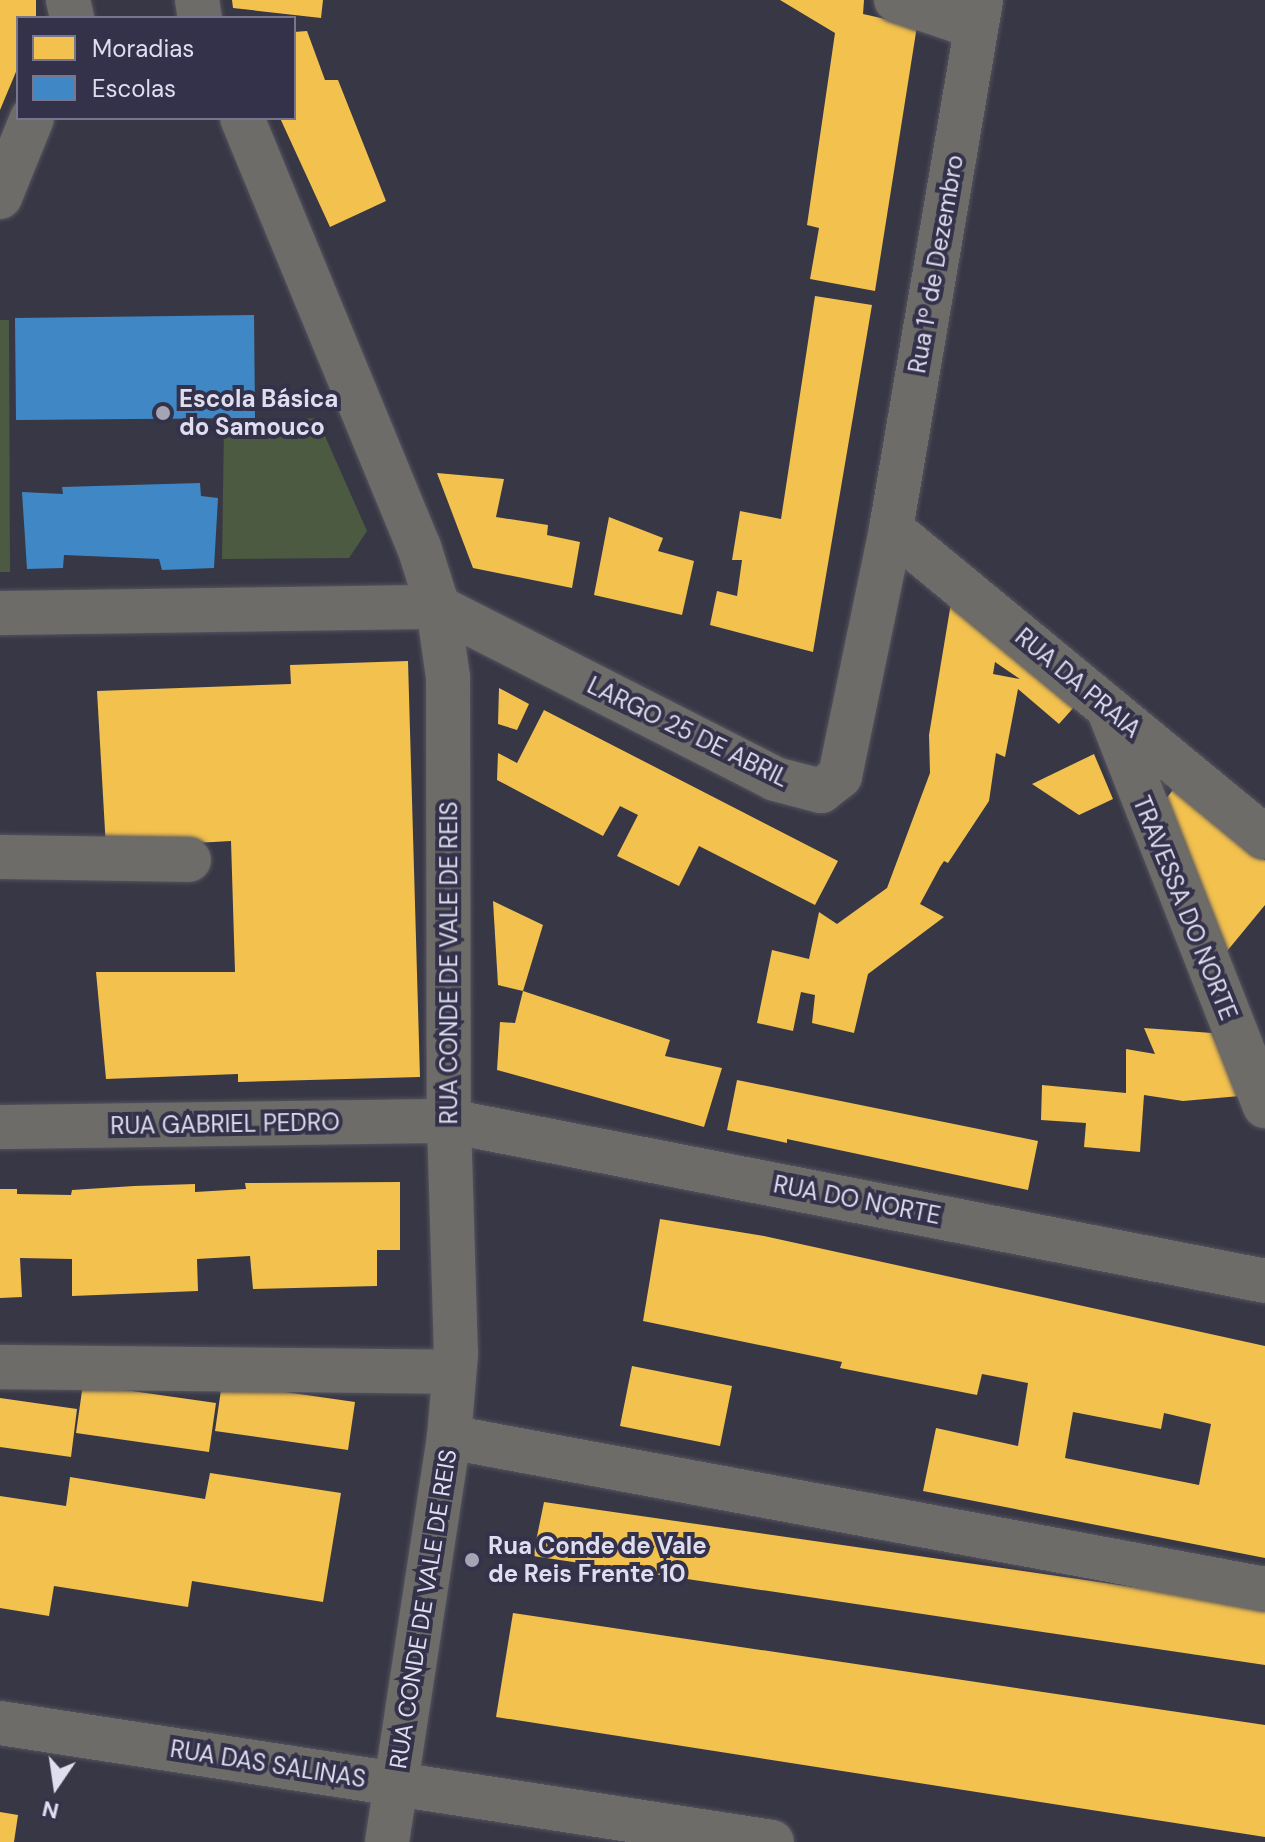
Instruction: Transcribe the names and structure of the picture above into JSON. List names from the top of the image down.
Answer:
{
  "streets": {
    "street": [
      "Rua 1º de Dezembro",
      "RUA DA PRAIA",
      "LARGO 25 DE ABRIL",
      "TRAVESSA DO NORTE",
      "RUA CONDE DE VALE DE REIS",
      "RUA GABRIEL PEDRO",
      "RUA DO NORTE",
      "RUA DAS SALINAS"
    ]
  },
  "crossings": [
    ["Rua 1º de Dezembro", "RUA DA PRAIA"],
    ["Rua 1º de Dezembro", "LARGO 25 DE ABRIL"],
    ["RUA DA PRAIA", "LARGO 25 DE ABRIL"],
    ["RUA DA PRAIA", "TRAVESSA DO NORTE"],
    ["LARGO 25 DE ABRIL", "RUA CONDE DE VALE DE REIS"],
    ["RUA CONDE DE VALE DE REIS", "RUA GABRIEL PEDRO"],
    ["RUA CONDE DE VALE DE REIS", "RUA DO NORTE"],
    ["RUA CONDE DE VALE DE REIS", "RUA DAS SALINAS"],
    ["RUA GABRIEL PEDRO", "RUA DO NORTE"]
  ],
  "places": ["Escola Básica do Samouco", "Rua Conde de Vale de Reis Frente 10"],
  "legend": ["Moradias", "Escolas"],
  "north": "bottom"
}
